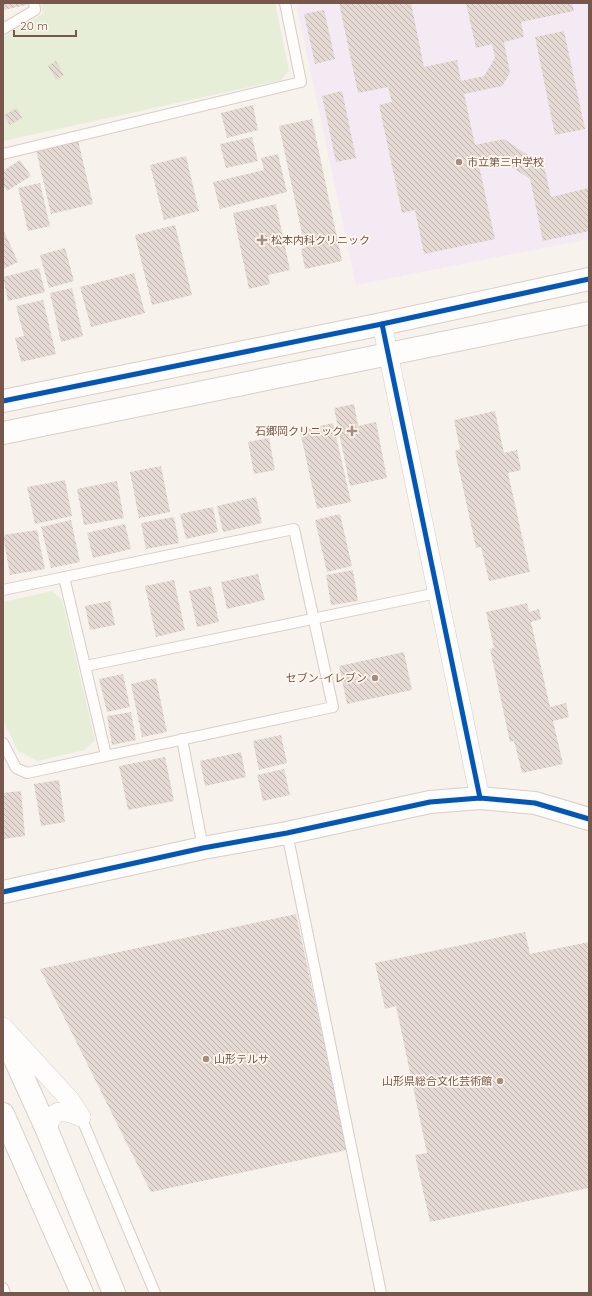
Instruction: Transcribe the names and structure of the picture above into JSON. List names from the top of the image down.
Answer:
{
  "places": {
    "other": [
      "市立第三中学校",
      "セブン-イレブン",
      "山形テルサ",
      "山形県総合文化芸術館"
    ],
    "health": ["松本内科クリニック", "石郷岡クリニック"]
  },
  "scale_bar": "20 m"
}
